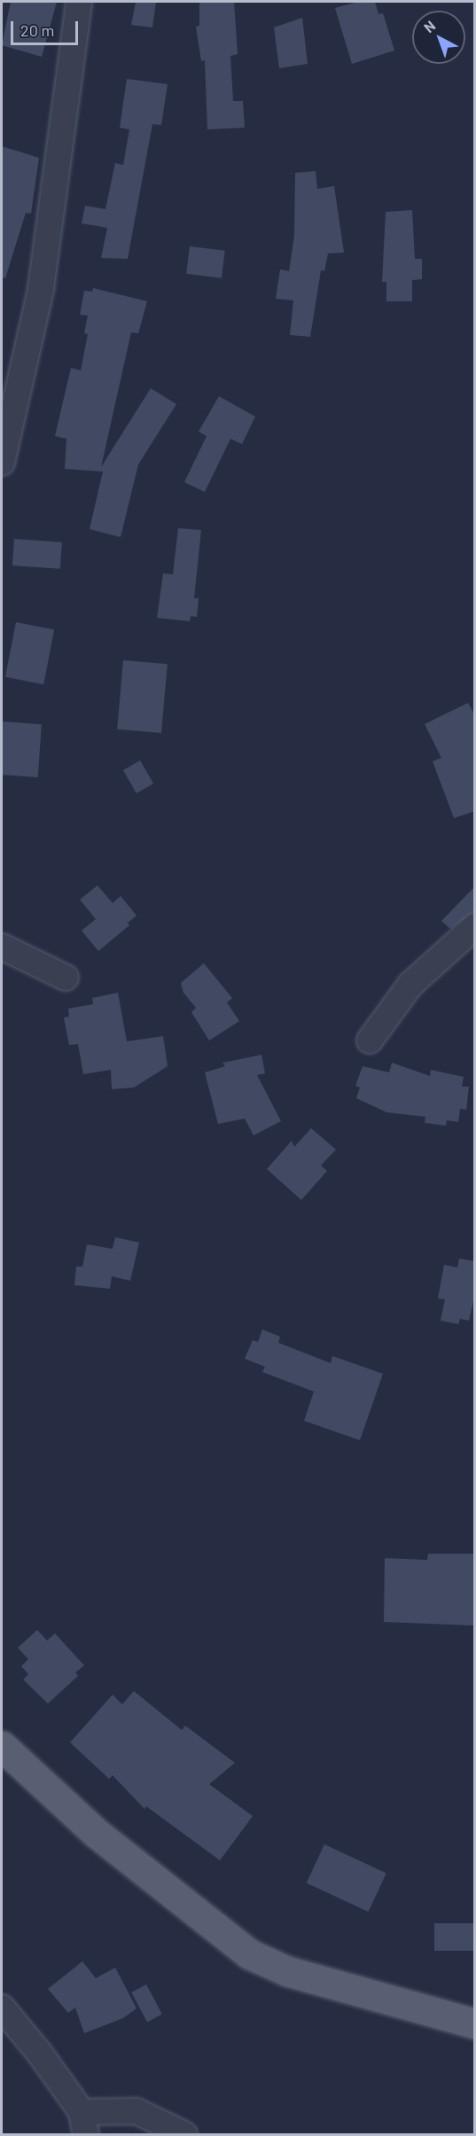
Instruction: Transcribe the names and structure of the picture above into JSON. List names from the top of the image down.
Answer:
{
  "scale_bar": "20 m",
  "north": "top left"
}
